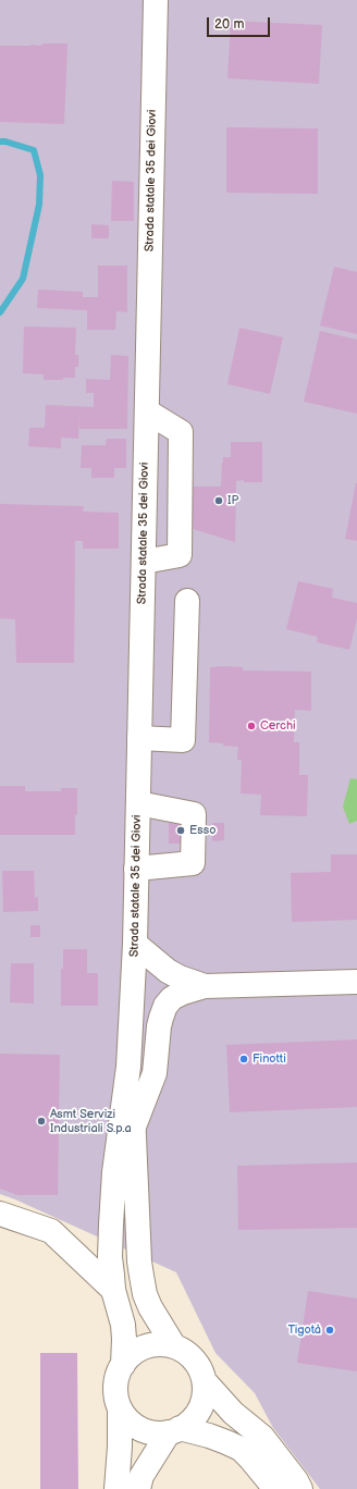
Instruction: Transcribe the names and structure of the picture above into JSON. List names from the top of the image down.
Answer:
{
  "streets": {
    "main road": ["Strada statale 35 dei Giovi"]
  },
  "places": [
    "IP",
    "Cerchi",
    "Esso",
    "Finotti",
    "Asmt Servizi Industriali S.p.a",
    "Tigotà"
  ],
  "scale_bar": "20 m"
}
